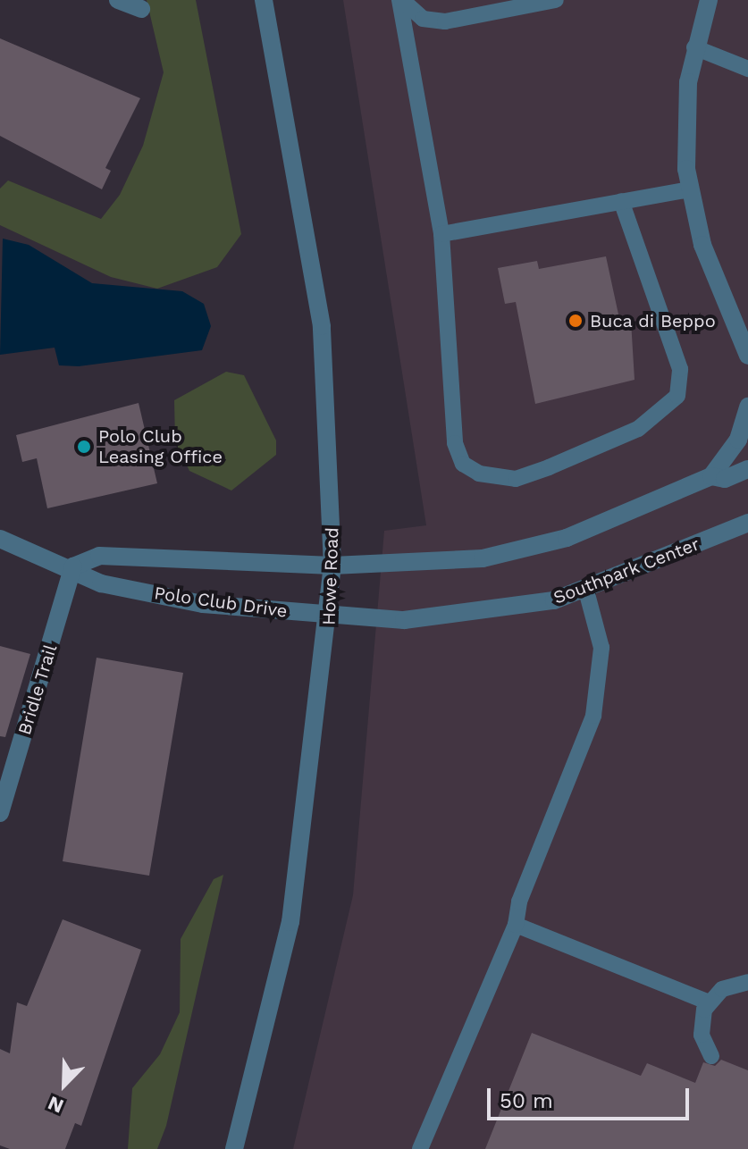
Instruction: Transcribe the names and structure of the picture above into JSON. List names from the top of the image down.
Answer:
{
  "streets": {
    "street": [
      "Southpark Center",
      "Howe Road",
      "Polo Club Drive",
      "Bridle Trail"
    ]
  },
  "crossings": [
    ["Southpark Center", "Howe Road"],
    ["Southpark Center", "Polo Club Drive"],
    ["Howe Road", "Polo Club Drive"],
    ["Polo Club Drive", "Bridle Trail"]
  ],
  "places": ["Buca di Beppo", "Polo Club Leasing Office"],
  "scale_bar": "50 m",
  "north": "bottom left"
}
